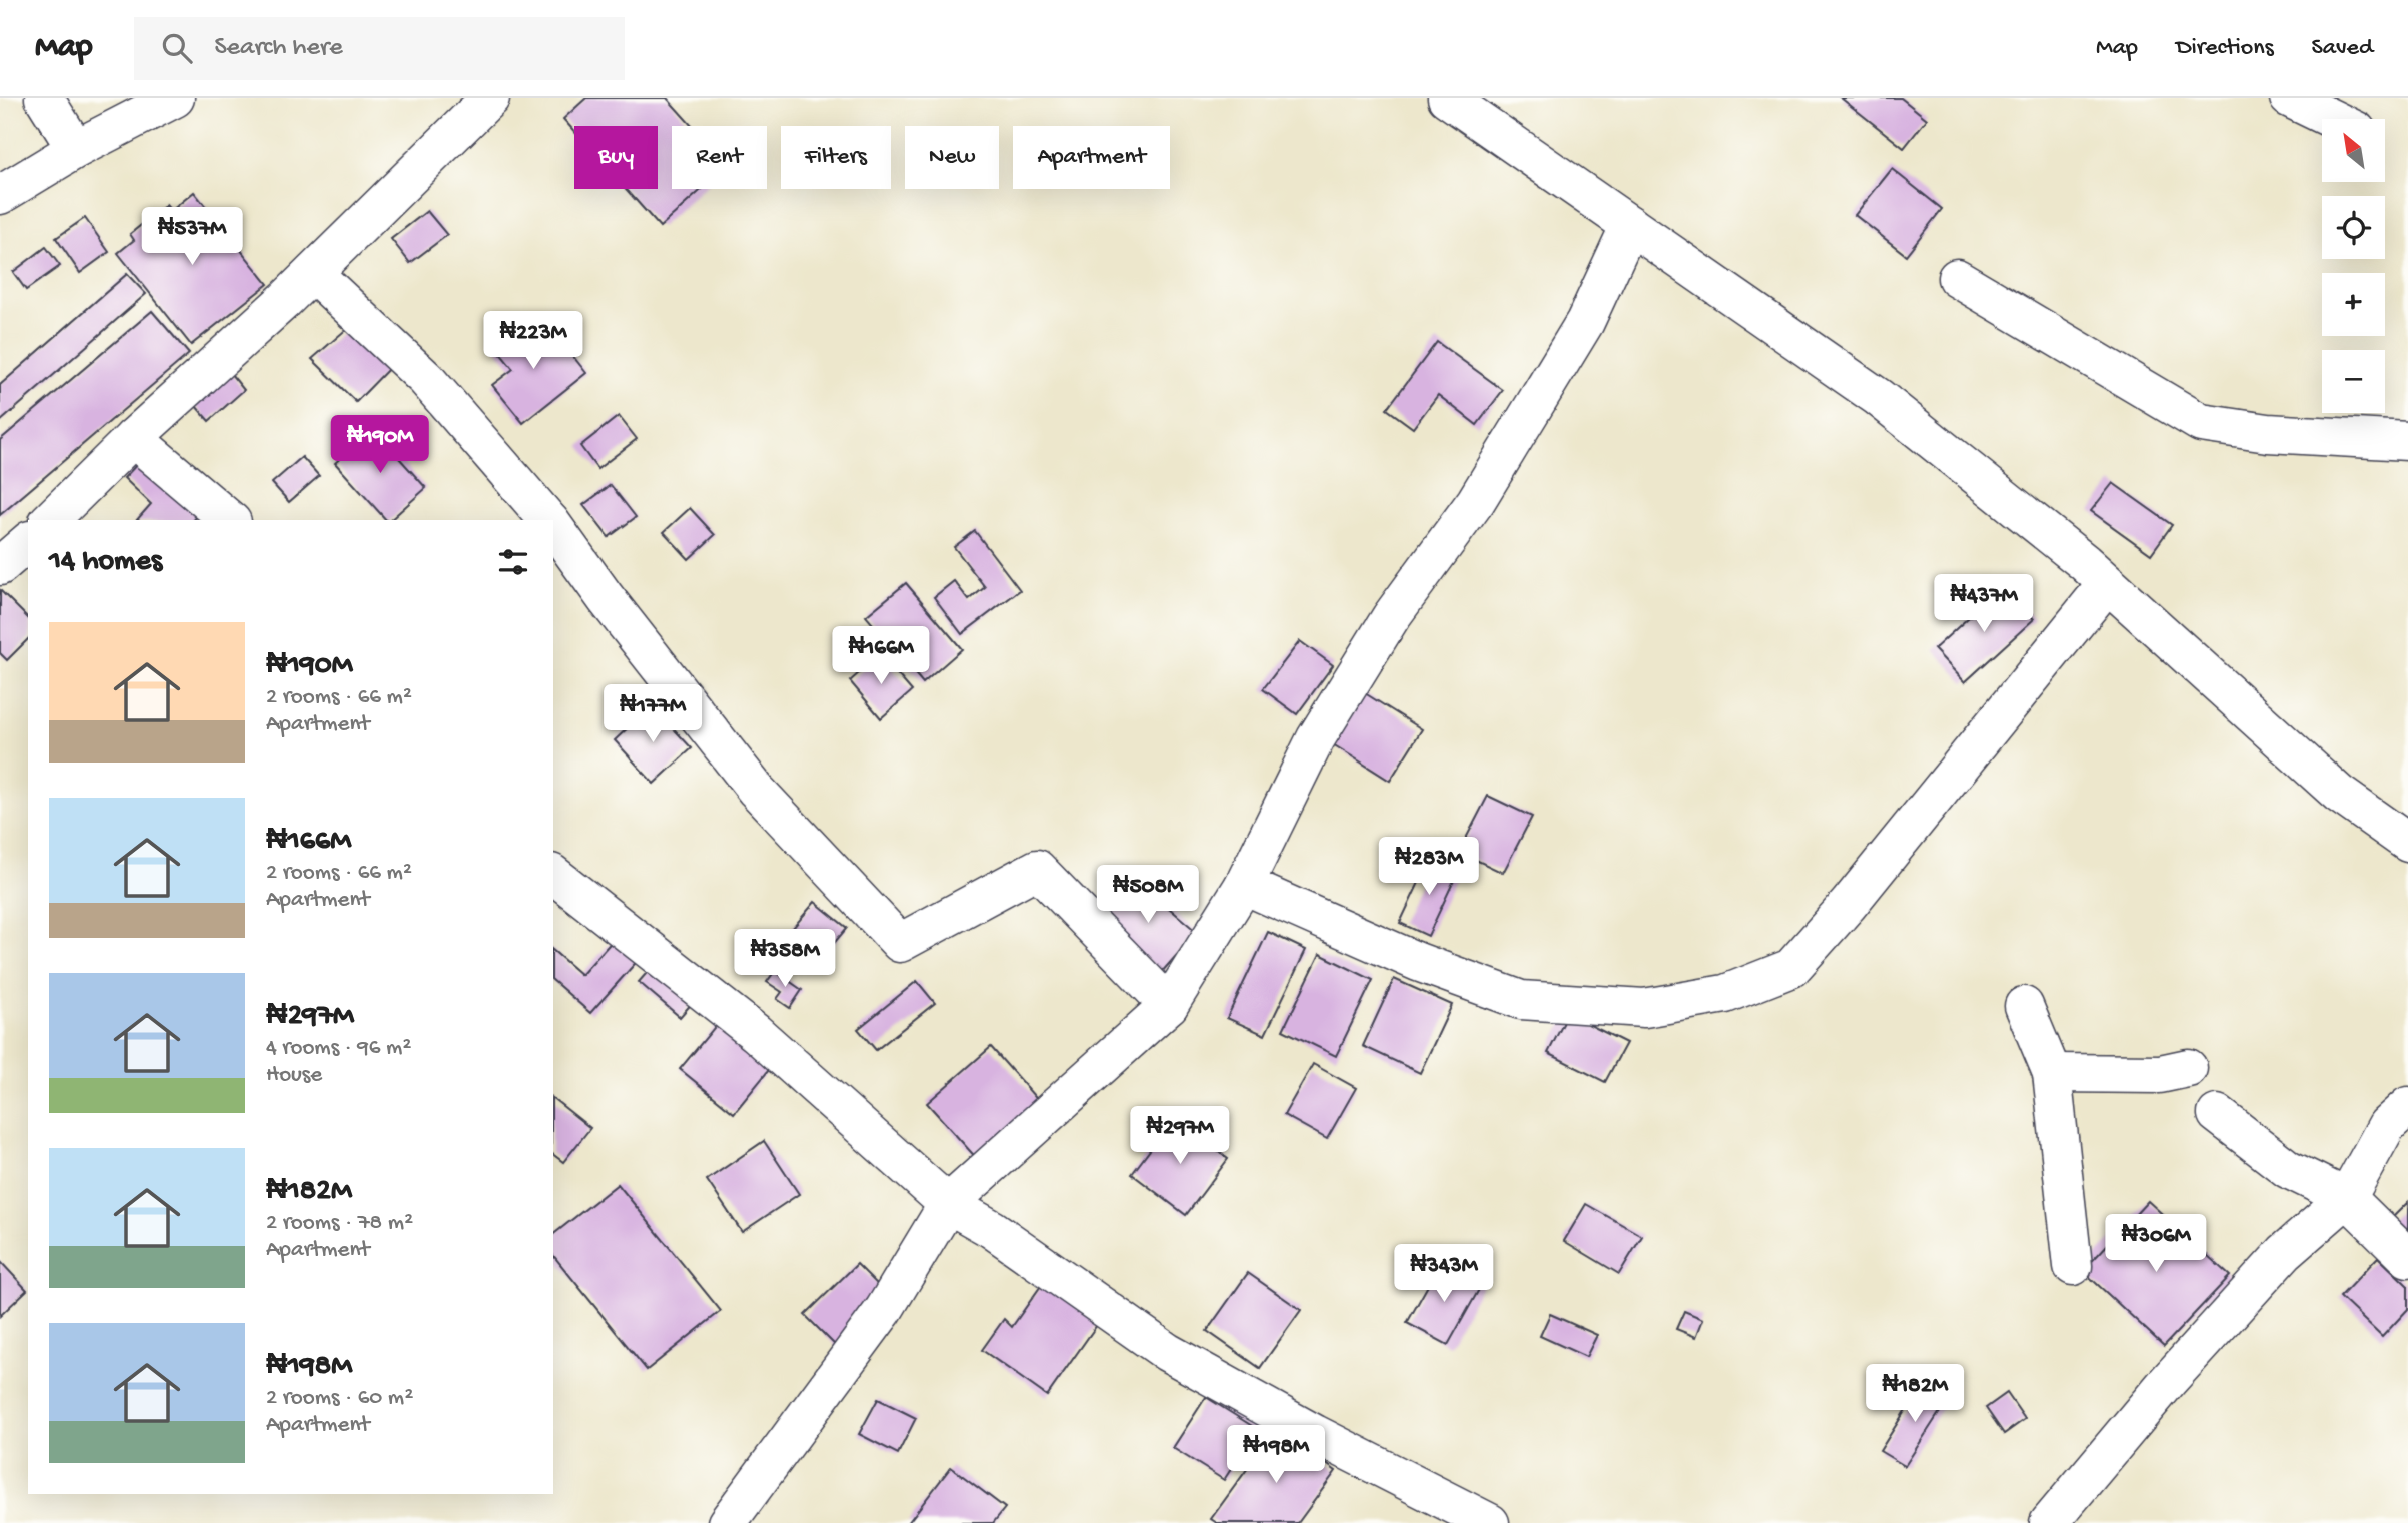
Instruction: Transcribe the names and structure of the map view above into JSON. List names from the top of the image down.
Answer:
{
  "north": "top left",
  "page": {
    "header": "Map",
    "search": "Search here",
    "nav": ["Map", "Directions", "Saved"],
    "map_buttons": ["+", "−"],
    "chip": [
      "Buy",
      "Rent",
      "Filters",
      "New",
      "Apartment"
    ],
    "price": [
      "₦537M",
      "₦223M",
      "₦190M",
      "₦437M",
      "₦166M",
      "₦177M",
      "₦283M",
      "₦508M",
      "₦358M",
      "₦297M",
      "₦306M",
      "₦343M",
      "₦182M",
      "₦198M"
    ],
    "heading": "14 homes",
    "list": [
      {
        "name": "₦190M",
        "note": "2 rooms · 66 m² · Apartment"
      },
      {
        "name": "₦166M",
        "note": "2 rooms · 66 m² · Apartment"
      },
      {
        "name": "₦297M",
        "note": "4 rooms · 96 m² · House"
      },
      {
        "name": "₦182M",
        "note": "2 rooms · 78 m² · Apartment"
      },
      {
        "name": "₦198M",
        "note": "2 rooms · 60 m² · Apartment"
      }
    ]
  }
}
